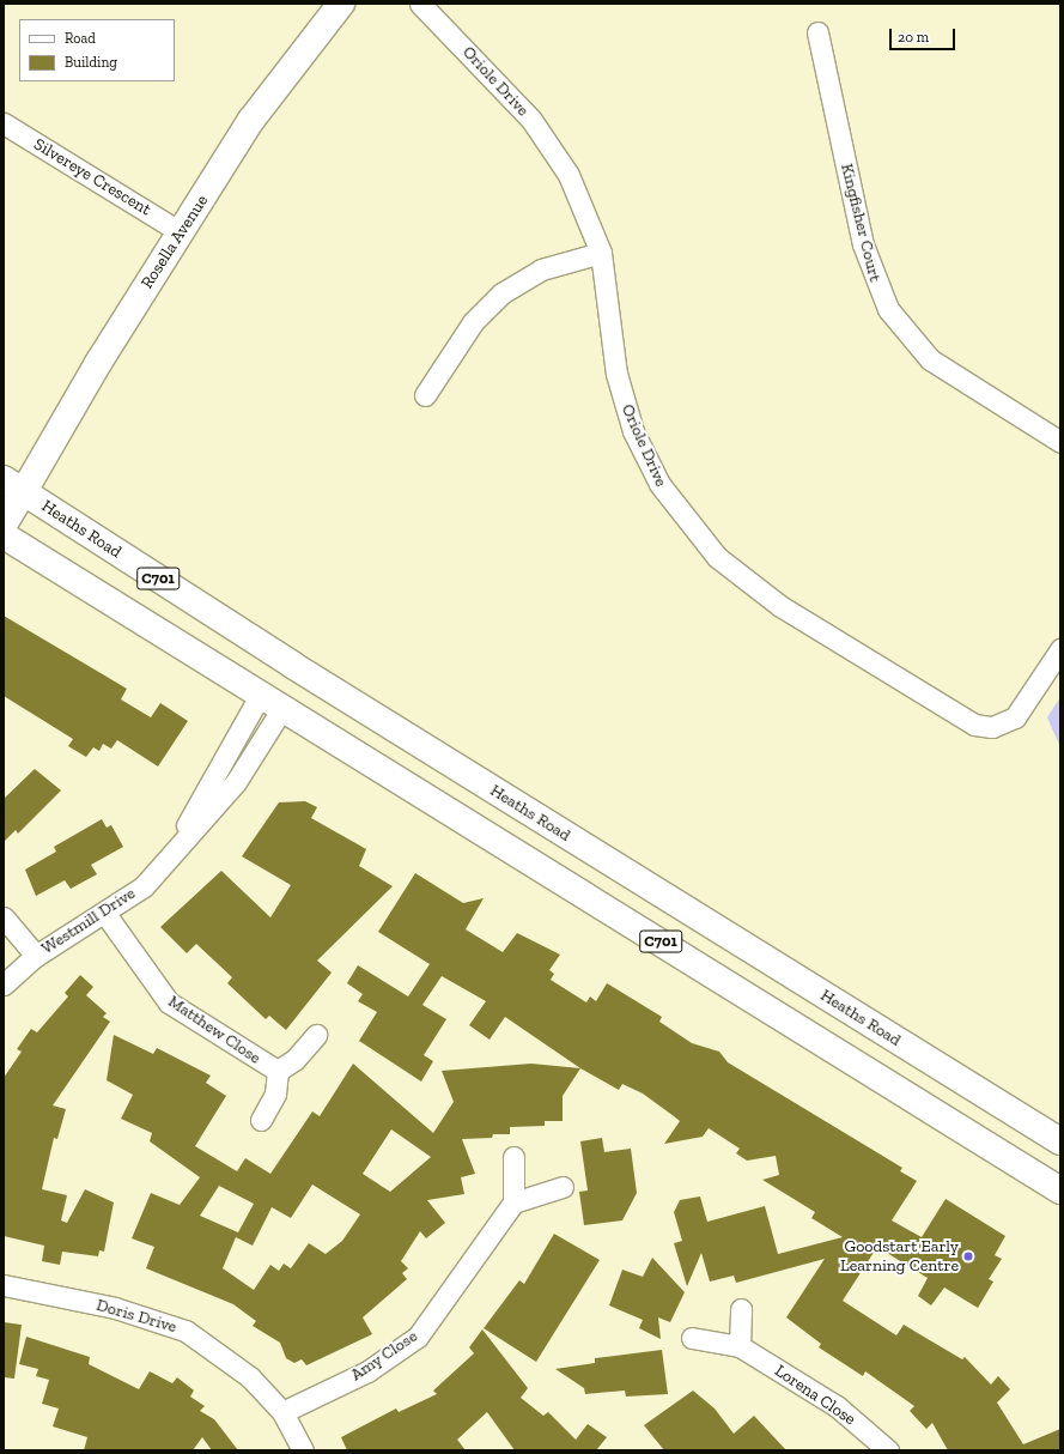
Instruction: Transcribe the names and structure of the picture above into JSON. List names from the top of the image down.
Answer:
{
  "streets": {
    "main road": ["Rosella Avenue", "Heaths Road", "C701"],
    "street": [
      "Oriole Drive",
      "Silvereye Crescent",
      "Kingfisher Court",
      "Westmill Drive",
      "Matthew Close",
      "Doris Drive",
      "Amy Close",
      "Lorena Close"
    ]
  },
  "crossings": [
    ["Silvereye Crescent", "Rosella Avenue"],
    ["Rosella Avenue", "Heaths Road"],
    ["C701", "Westmill Drive"],
    ["Westmill Drive", "Matthew Close"],
    ["Doris Drive", "Amy Close"]
  ],
  "places": ["Goodstart Early Learning Centre"],
  "legend": ["Road", "Building"],
  "scale_bar": "20 m"
}
